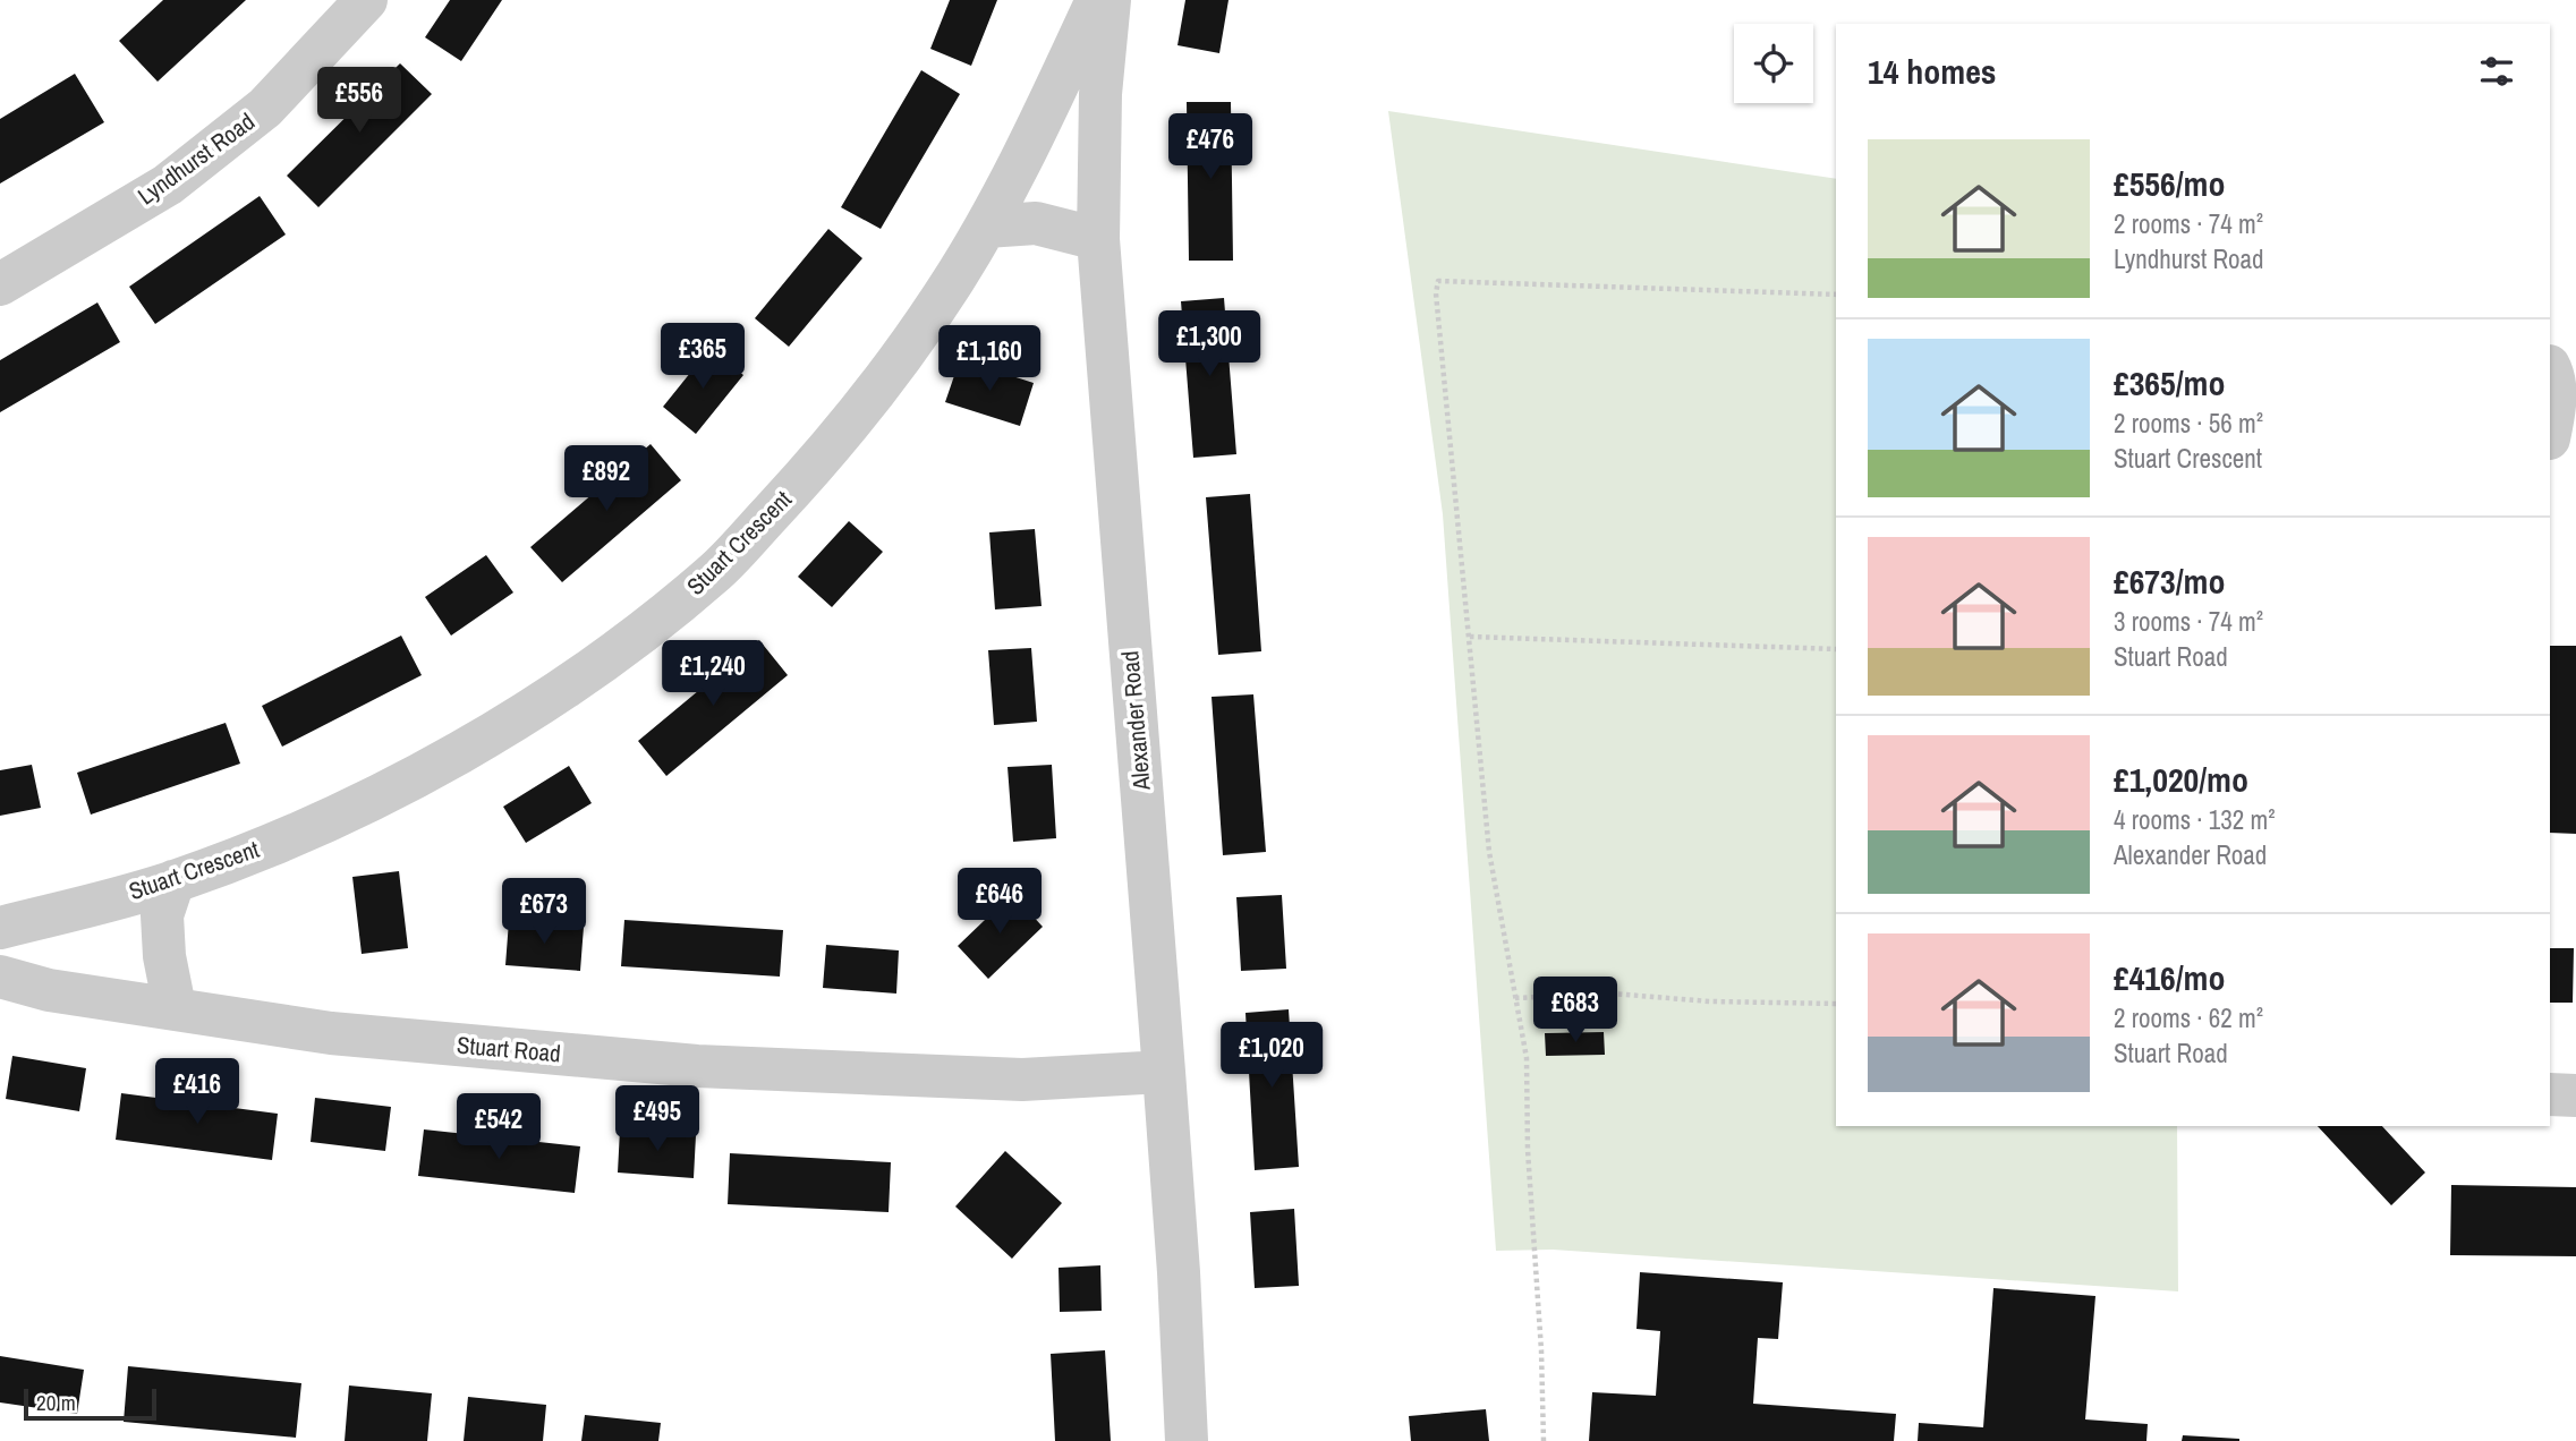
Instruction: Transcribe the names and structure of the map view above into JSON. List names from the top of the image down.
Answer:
{
  "streets": {
    "street": [
      "Lyndhurst Road",
      "Stuart Crescent",
      "Alexander Road",
      "Stuart Road"
    ]
  },
  "crossings": [
    ["Alexander Road", "Stuart Road"]
  ],
  "scale_bar": "20 m",
  "page": {
    "heading": "14 homes",
    "price": [
      "£556",
      "£476",
      "£1,300",
      "£365",
      "£1,160",
      "£892",
      "£1,240",
      "£646",
      "£673",
      "£683",
      "£1,020",
      "£416",
      "£495",
      "£542"
    ],
    "list": [
      {
        "name": "£556/mo",
        "note": "2 rooms · 74 m² · Lyndhurst Road"
      },
      {
        "name": "£365/mo",
        "note": "2 rooms · 56 m² · Stuart Crescent"
      },
      {
        "name": "£673/mo",
        "note": "3 rooms · 74 m² · Stuart Road"
      },
      {
        "name": "£1,020/mo",
        "note": "4 rooms · 132 m² · Alexander Road"
      },
      {
        "name": "£416/mo",
        "note": "2 rooms · 62 m² · Stuart Road"
      }
    ],
    "scale": "20 m"
  }
}
